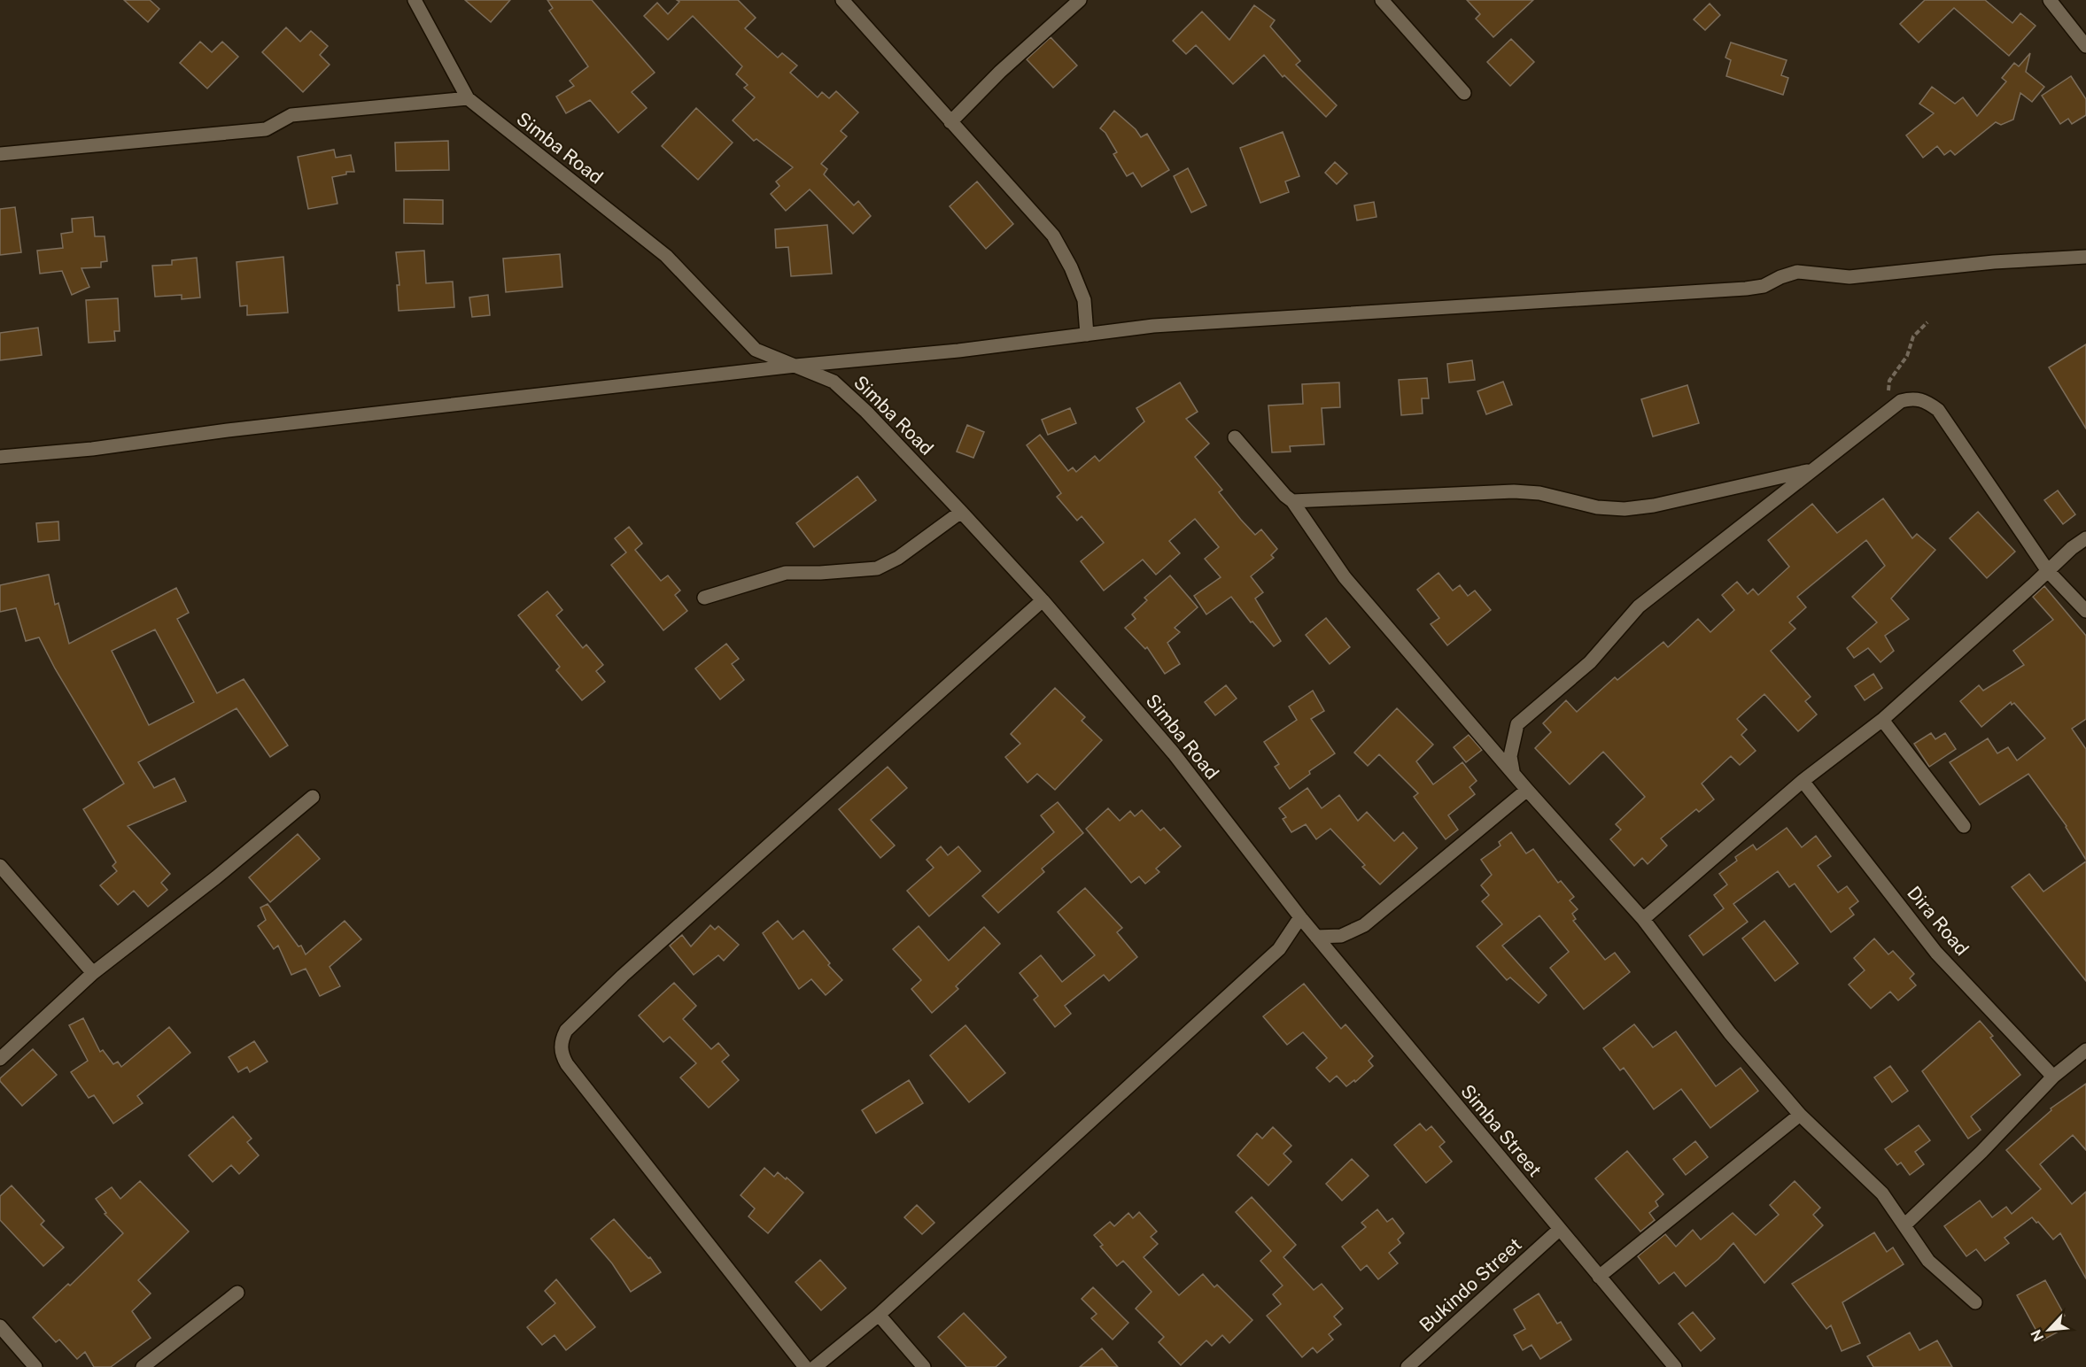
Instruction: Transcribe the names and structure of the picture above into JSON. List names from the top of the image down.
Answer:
{
  "streets": {
    "street": [
      "Simba Road",
      "Dira Road",
      "Simba Street",
      "Bukindo Street"
    ]
  },
  "crossings": [
    ["Simba Road", "Simba Street"],
    ["Simba Street", "Bukindo Street"]
  ],
  "north": "bottom left"
}
